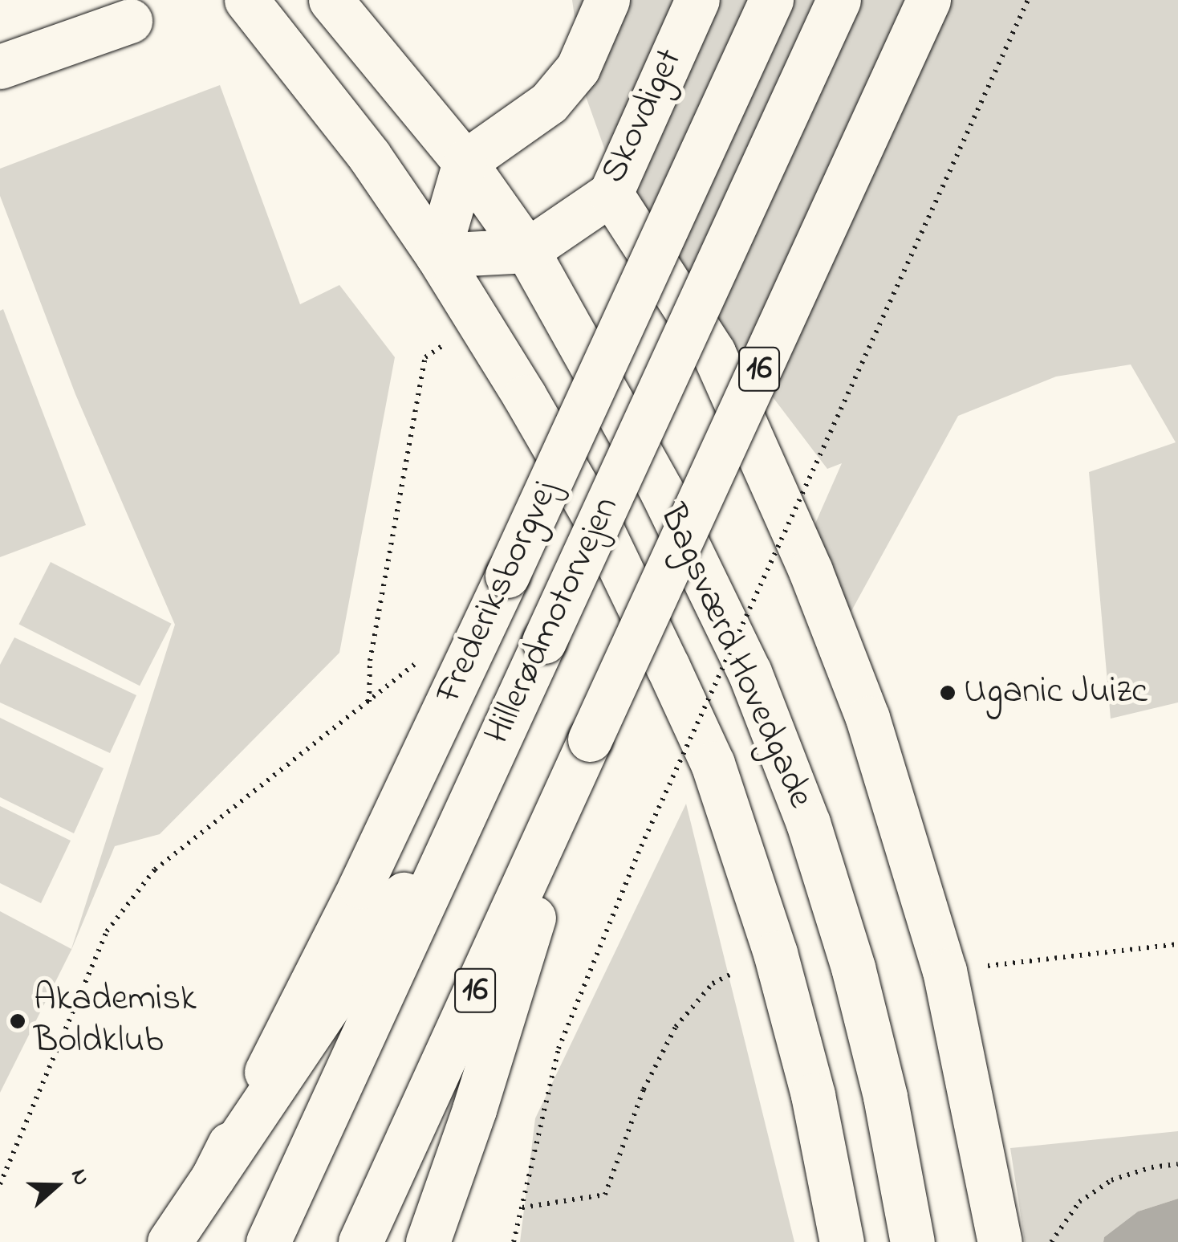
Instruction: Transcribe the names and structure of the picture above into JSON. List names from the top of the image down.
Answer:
{
  "streets": {
    "main road": [
      "Skovdiget",
      "16",
      "Frederiksborgvej",
      "Hillerødmotorvejen",
      "Bagsværd Hovedgade"
    ]
  },
  "crossings": [
    ["Skovdiget", "Bagsværd Hovedgade"]
  ],
  "places": ["Uganic Juizc", "Akademisk Boldklub"],
  "north": "right"
}
